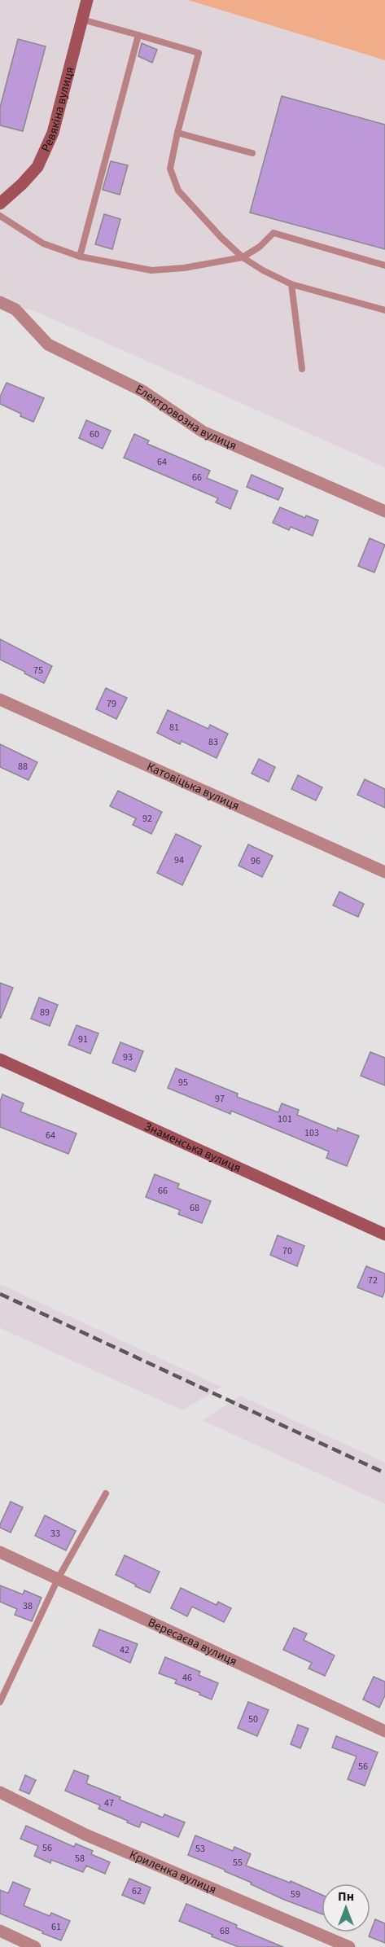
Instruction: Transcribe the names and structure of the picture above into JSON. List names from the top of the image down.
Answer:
{
  "streets": {
    "main road": ["Ревякіна вулиця", "Знаменська вулиця"],
    "street": [
      "Електровозна вулиця",
      "Катовіцька вулиця",
      "Вересаєва вулиця",
      "Криленка вулиця"
    ]
  },
  "house_numbers": [
    "60",
    "64",
    "66",
    "75",
    "79",
    "81",
    "83",
    "88",
    "92",
    "94",
    "96",
    "89",
    "91",
    "93",
    "95",
    "97",
    "101",
    "103",
    "64",
    "66",
    "68",
    "70",
    "72",
    "33",
    "38",
    "42",
    "46",
    "50",
    "56",
    "47",
    "56",
    "53",
    "58",
    "55",
    "62",
    "59",
    "61",
    "68"
  ],
  "north": "top"
}
